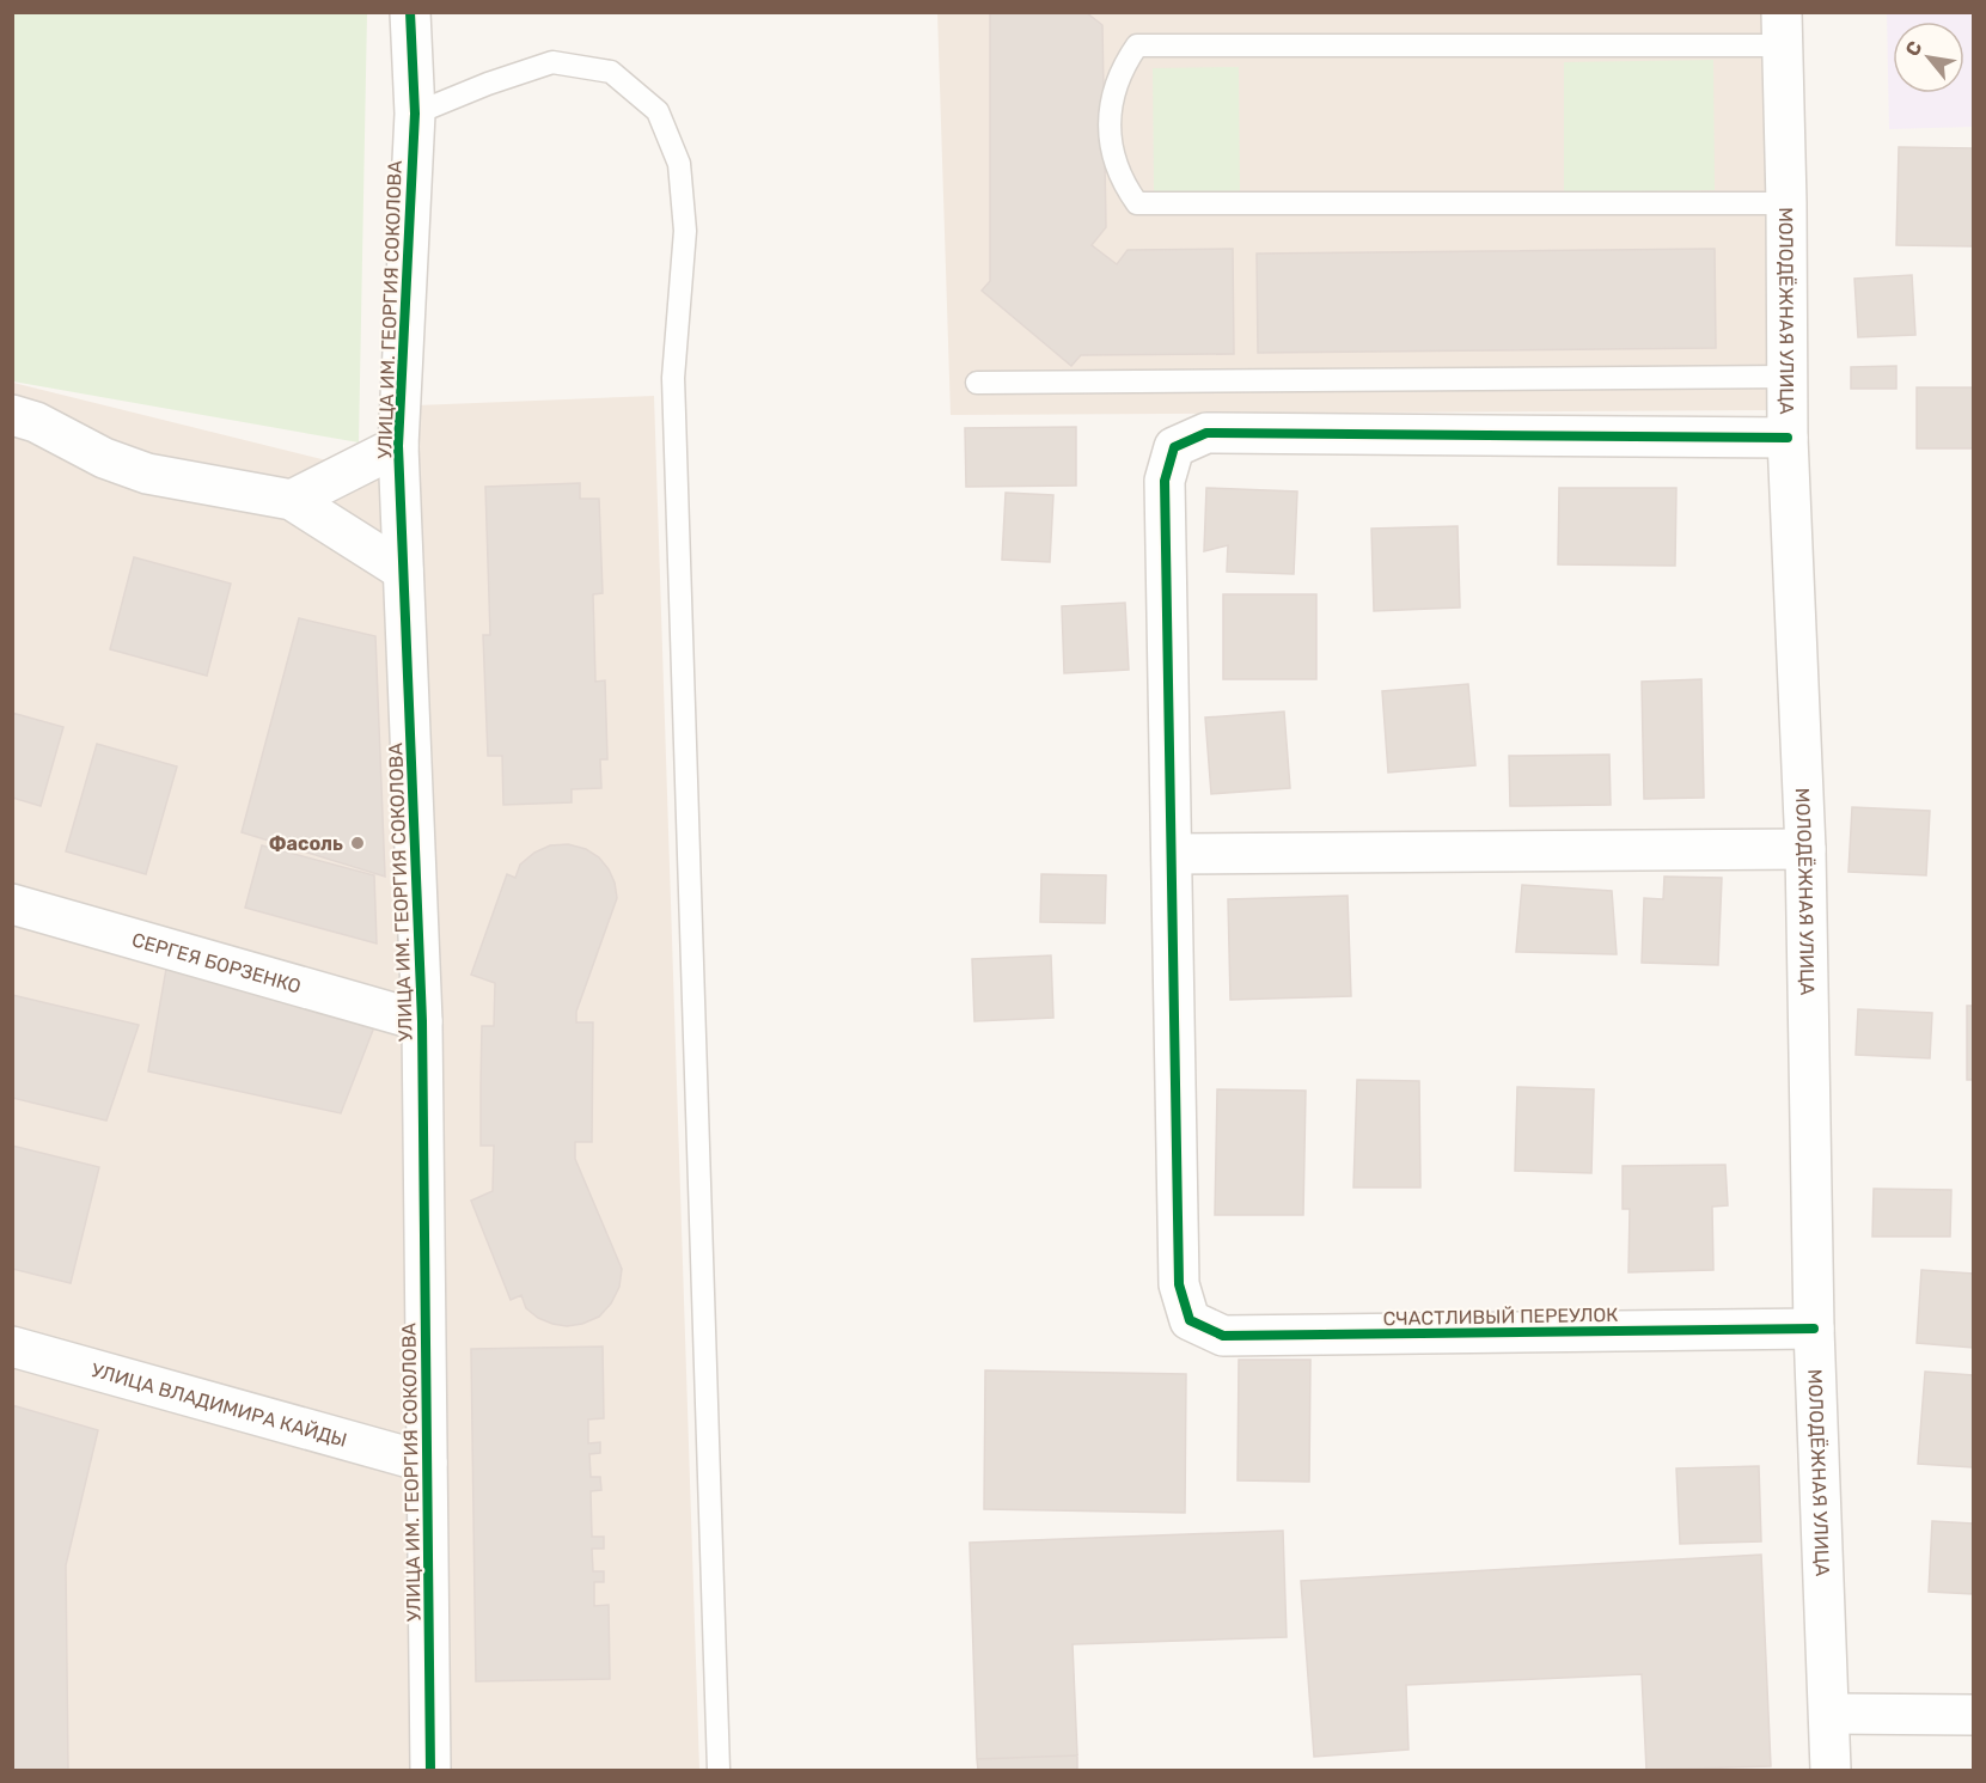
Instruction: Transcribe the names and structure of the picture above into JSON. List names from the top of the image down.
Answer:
{
  "streets": {
    "street": [
      "УЛИЦА ИМ. ГЕОРГИЯ СОКОЛОВА",
      "МОЛОДЁЖНАЯ УЛИЦА",
      "СЕРГЕЯ БОРЗЕНКО",
      "СЧАСТЛИВЫЙ ПЕРЕУЛОК",
      "УЛИЦА ВЛАДИМИРА КАЙДЫ"
    ]
  },
  "crossings": [
    ["УЛИЦА ИМ. ГЕОРГИЯ СОКОЛОВА", "СЕРГЕЯ БОРЗЕНКО"],
    ["УЛИЦА ИМ. ГЕОРГИЯ СОКОЛОВА", "УЛИЦА ВЛАДИМИРА КАЙДЫ"],
    ["МОЛОДЁЖНАЯ УЛИЦА", "СЧАСТЛИВЫЙ ПЕРЕУЛОК"]
  ],
  "places": ["Фасоль"],
  "north": "top left"
}
